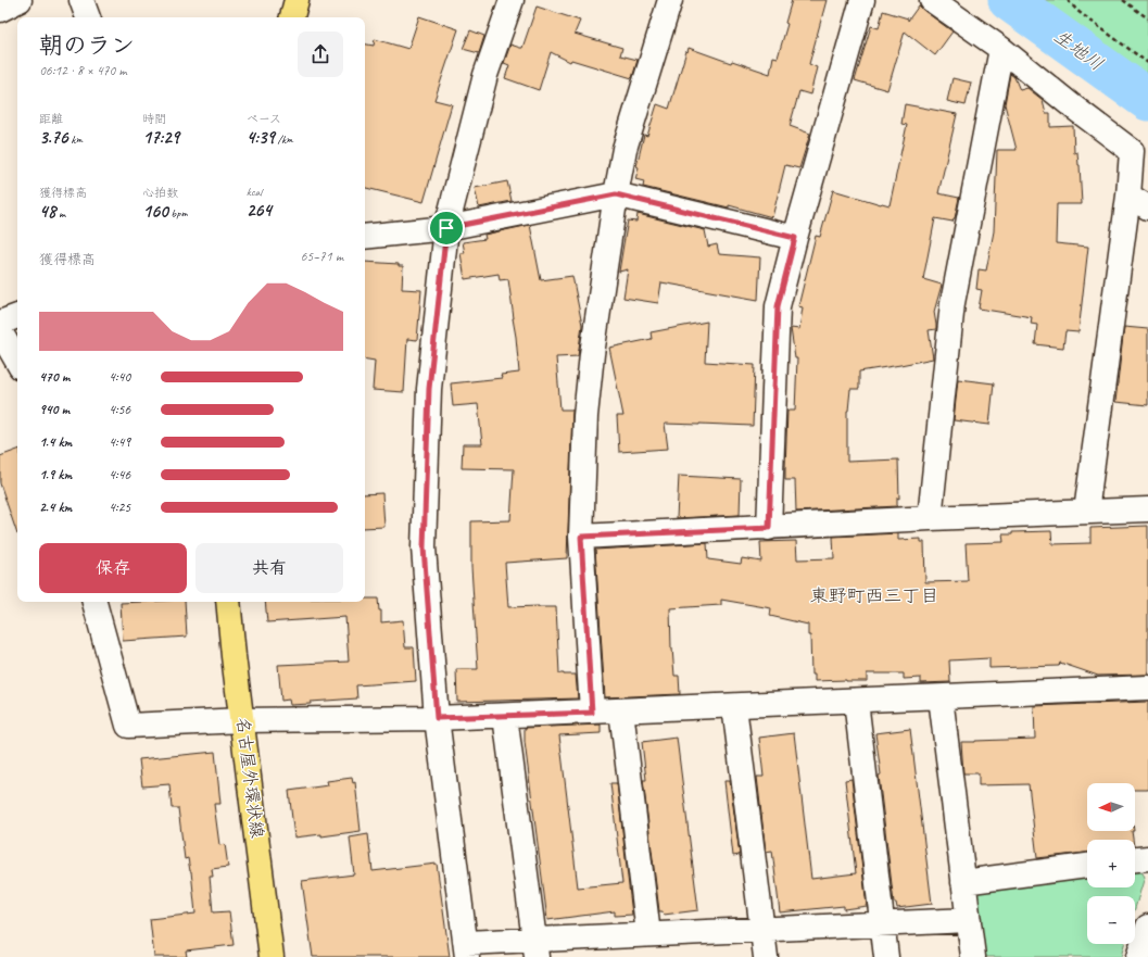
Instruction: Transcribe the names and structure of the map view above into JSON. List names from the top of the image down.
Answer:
{
  "streets": {
    "main road": ["名古屋外環状線"]
  },
  "districts": ["東野町西三丁目"],
  "water": ["生地川"],
  "north": "left",
  "page": {
    "heading": ["朝のラン", "06:12 · 8 × 470 m"],
    "stats": [
      ["距離", "3.76 km"],
      ["時間", "17:29"],
      ["ペース", "4:39 /km"],
      ["獲得標高", "48 m"],
      ["心拍数", "160 bpm"],
      ["kcal", "264"]
    ],
    "chart": ["獲得標高", "65–71 m"],
    "list": [
      {
        "name": "470 m",
        "note": "4:40"
      },
      {
        "name": "940 m",
        "note": "4:56"
      },
      {
        "name": "1.4 km",
        "note": "4:49"
      },
      {
        "name": "1.9 km",
        "note": "4:46"
      },
      {
        "name": "2.4 km",
        "note": "4:25"
      }
    ],
    "buttons": ["保存", "共有"],
    "map_buttons": ["+", "−"]
  }
}
